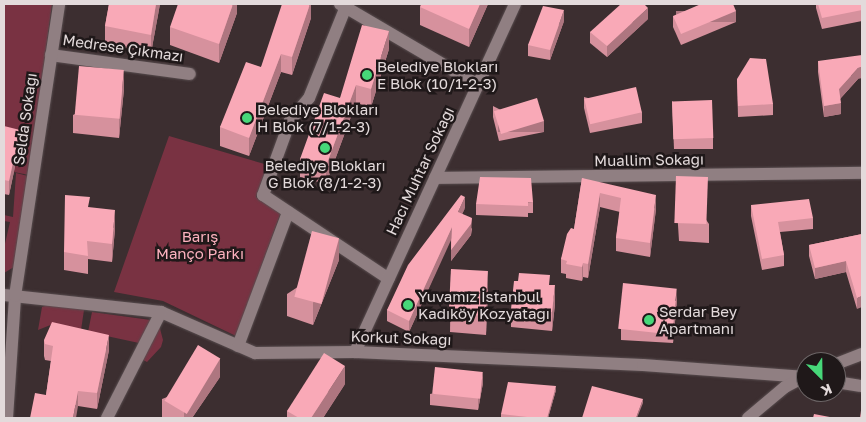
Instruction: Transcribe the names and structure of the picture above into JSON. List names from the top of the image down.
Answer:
{
  "streets": {
    "street": [
      "Medrese Çıkmazı",
      "Selda Sokağı",
      "Muallim Sokağı",
      "Hacı Muhtar Sokağı",
      "Korkut Sokağı"
    ]
  },
  "crossings": [
    ["Medrese Çıkmazı", "Selda Sokağı"],
    ["Selda Sokağı", "Korkut Sokağı"],
    ["Muallim Sokağı", "Hacı Muhtar Sokağı"],
    ["Hacı Muhtar Sokağı", "Korkut Sokağı"]
  ],
  "parks": ["Barış Manço Parkı"],
  "places": [
    "Belediye Blokları E Blok (10/1-2-3)",
    "Belediye Blokları H Blok (7/1-2-3)",
    "Belediye Blokları G Blok (8/1-2-3)",
    "Yuvamız İstanbul Kadıköy Kozyatağı",
    "Serdar Bey Apartmanı"
  ],
  "north": "bottom right"
}
